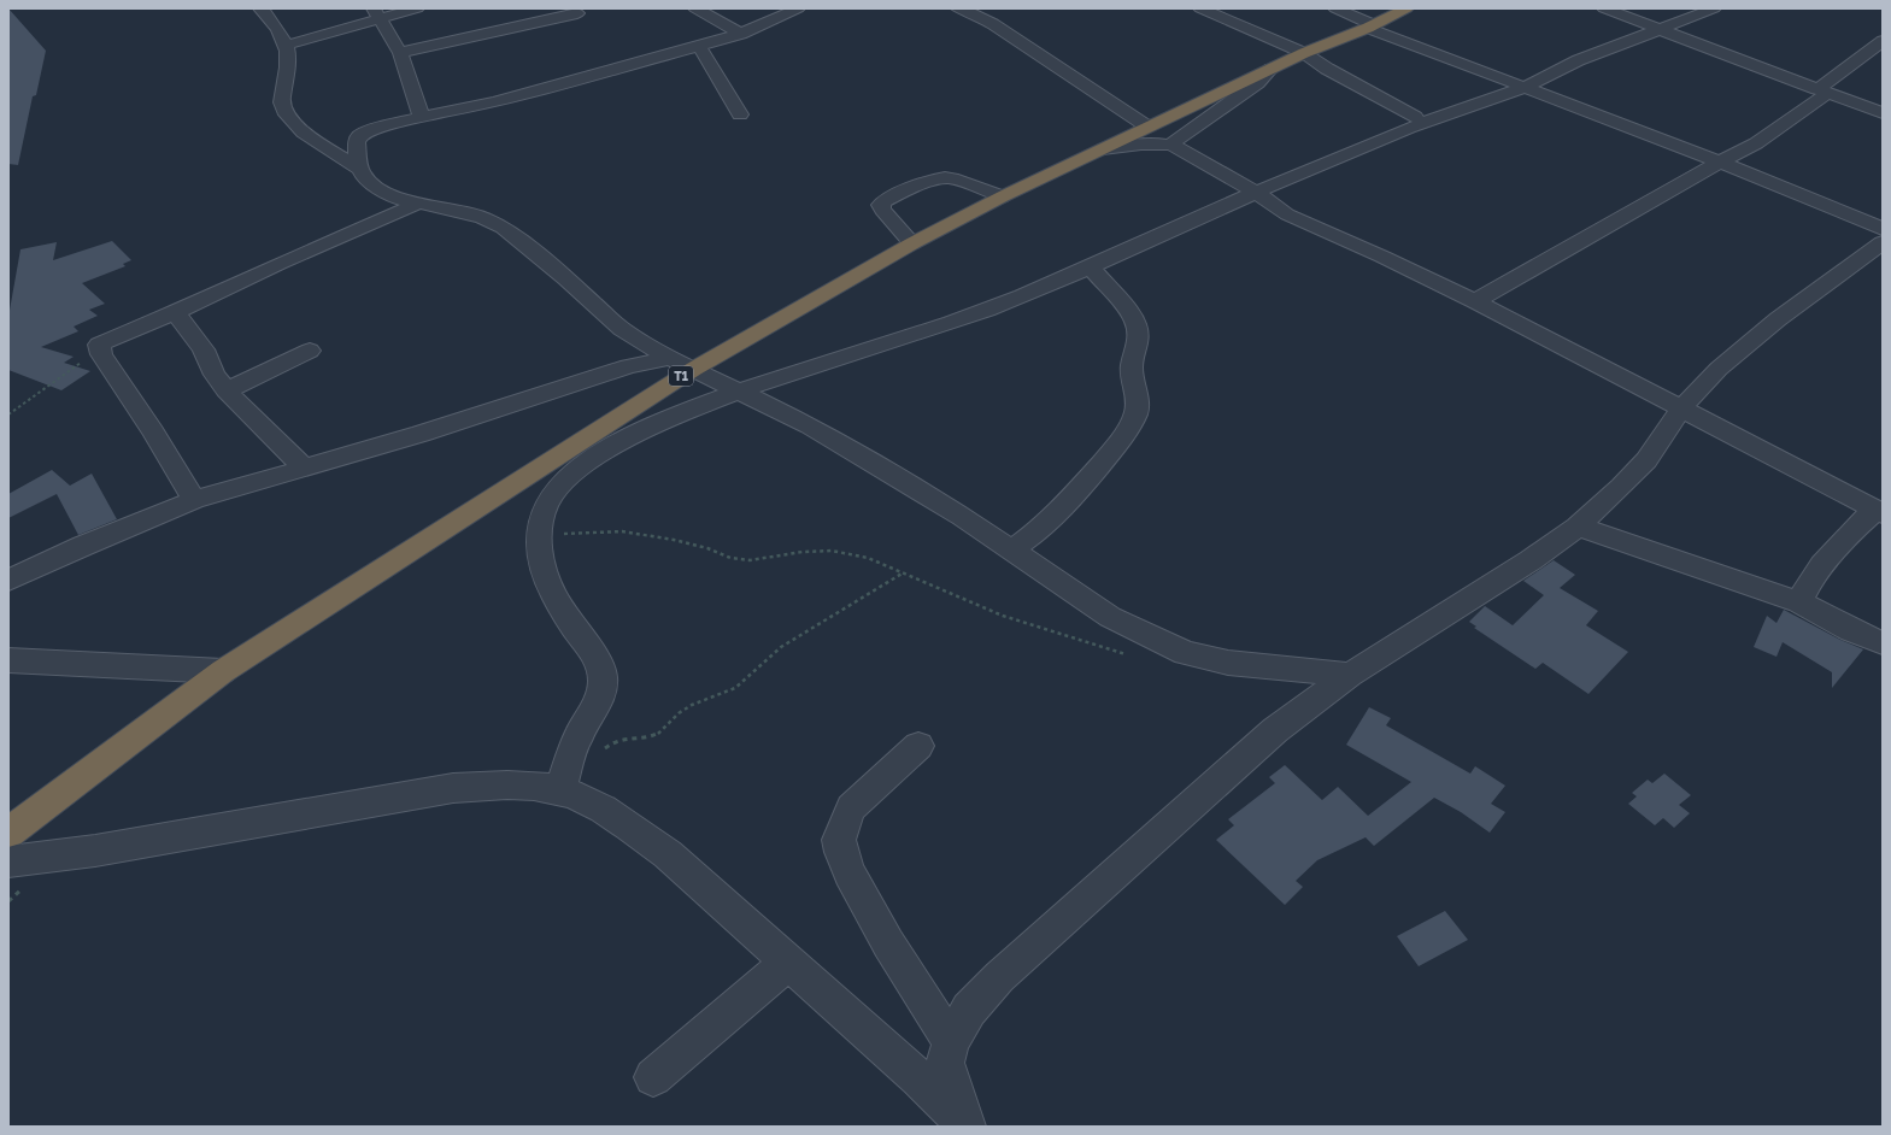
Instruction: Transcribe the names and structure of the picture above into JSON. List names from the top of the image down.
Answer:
{
  "streets": {
    "highway": ["T1"]
  }
}
